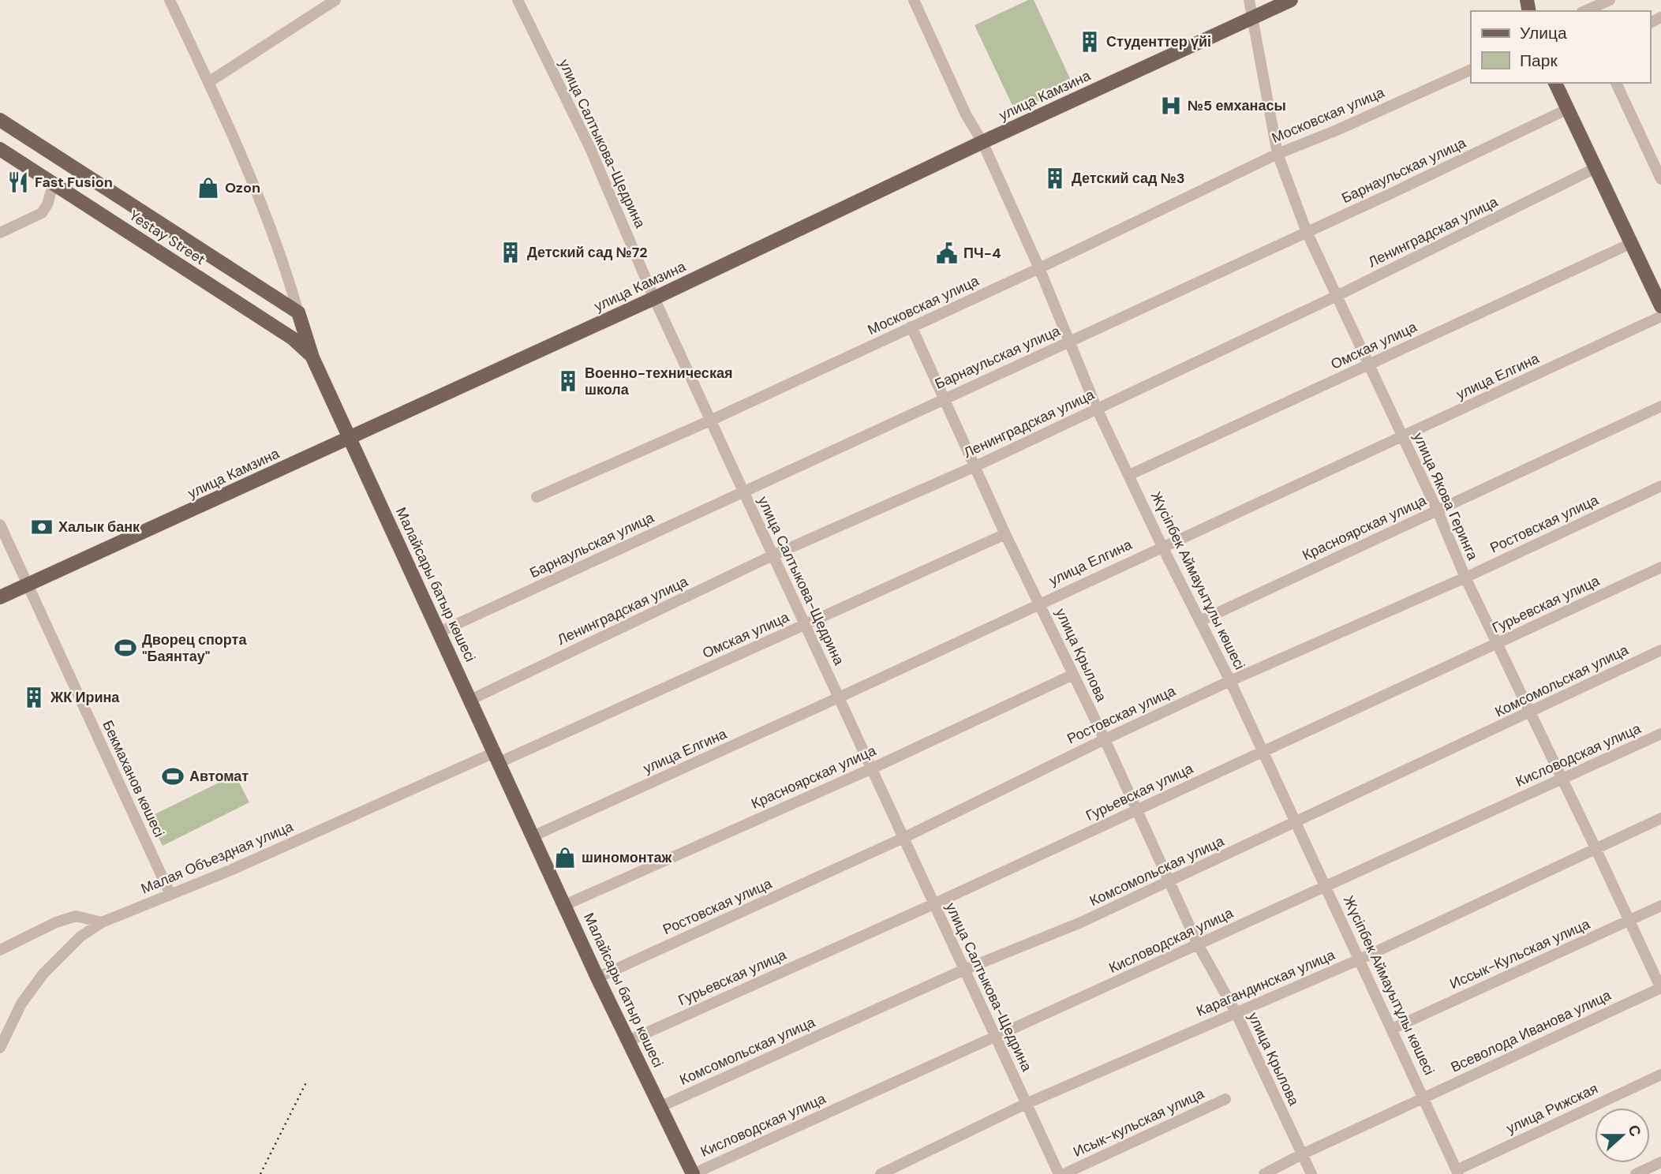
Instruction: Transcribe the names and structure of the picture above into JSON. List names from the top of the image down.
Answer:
{
  "streets": {
    "main road": ["улица Камзина", "Yestay Street", "Малайсары батыр көшесі"],
    "street": [
      "Московская улица",
      "улица Салтыкова-Щедрина",
      "Барнаульская улица",
      "Ленинградская улица",
      "Омская улица",
      "улица Елгина",
      "улица Якова Геринга",
      "Ростовская улица",
      "Красноярская улица",
      "Жүсіпбек Аймауытұлы көшесі",
      "Гурьевская улица",
      "улица Крылова",
      "Комсомольская улица",
      "Кисловодская улица",
      "Бекмаханов көшесі",
      "Малая Объездная улица",
      "Иссык-Кульская улица",
      "Карагандинская улица",
      "Всеволода Иванова улица",
      "улица Рижская",
      "Исык-кульская улица"
    ]
  },
  "crossings": [
    ["улица Камзина", "улица Салтыкова-Щедрина"],
    ["улица Камзина", "улица Якова Геринга"],
    ["улица Камзина", "Жүсіпбек Аймауытұлы көшесі"],
    ["улица Камзина", "Малайсары батыр көшесі"],
    ["улица Камзина", "Бекмаханов көшесі"],
    ["Московская улица", "улица Салтыкова-Щедрина"],
    ["Московская улица", "улица Якова Геринга"],
    ["Московская улица", "Жүсіпбек Аймауытұлы көшесі"],
    ["Московская улица", "улица Крылова"],
    ["улица Салтыкова-Щедрина", "Барнаульская улица"],
    ["улица Салтыкова-Щедрина", "Ленинградская улица"],
    ["улица Салтыкова-Щедрина", "Омская улица"],
    ["улица Салтыкова-Щедрина", "улица Елгина"],
    ["улица Салтыкова-Щедрина", "Ростовская улица"],
    ["улица Салтыкова-Щедрина", "Красноярская улица"],
    ["улица Салтыкова-Щедрина", "Гурьевская улица"],
    ["улица Салтыкова-Щедрина", "Комсомольская улица"],
    ["улица Салтыкова-Щедрина", "Кисловодская улица"],
    ["улица Салтыкова-Щедрина", "Карагандинская улица"],
    ["Барнаульская улица", "улица Якова Геринга"],
    ["Барнаульская улица", "Жүсіпбек Аймауытұлы көшесі"],
    ["Барнаульская улица", "Малайсары батыр көшесі"],
    ["Барнаульская улица", "улица Крылова"],
    ["Ленинградская улица", "улица Якова Геринга"],
    ["Ленинградская улица", "Жүсіпбек Аймауытұлы көшесі"],
    ["Ленинградская улица", "Малайсары батыр көшесі"],
    ["Ленинградская улица", "улица Крылова"],
    ["Yestay Street", "Малайсары батыр көшесі"],
    ["Омская улица", "улица Якова Геринга"],
    ["Омская улица", "Жүсіпбек Аймауытұлы көшесі"],
    ["Омская улица", "Малайсары батыр көшесі"],
    ["Омская улица", "улица Крылова"],
    ["Омская улица", "Малая Объездная улица"],
    ["улица Елгина", "улица Якова Геринга"],
    ["улица Елгина", "Жүсіпбек Аймауытұлы көшесі"],
    ["улица Елгина", "Малайсары батыр көшесі"],
    ["улица Елгина", "улица Крылова"],
    ["улица Якова Геринга", "Ростовская улица"],
    ["улица Якова Геринга", "Красноярская улица"],
    ["улица Якова Геринга", "Гурьевская улица"],
    ["улица Якова Геринга", "Комсомольская улица"],
    ["улица Якова Геринга", "Кисловодская улица"],
    ["улица Якова Геринга", "Иссык-Кульская улица"],
    ["улица Якова Геринга", "Карагандинская улица"],
    ["улица Якова Геринга", "Всеволода Иванова улица"],
    ["Ростовская улица", "Жүсіпбек Аймауытұлы көшесі"],
    ["Ростовская улица", "Малайсары батыр көшесі"],
    ["Ростовская улица", "улица Крылова"],
    ["Красноярская улица", "Жүсіпбек Аймауытұлы көшесі"],
    ["Красноярская улица", "Малайсары батыр көшесі"],
    ["Красноярская улица", "улица Крылова"],
    ["Жүсіпбек Аймауытұлы көшесі", "Гурьевская улица"],
    ["Жүсіпбек Аймауытұлы көшесі", "Комсомольская улица"],
    ["Жүсіпбек Аймауытұлы көшесі", "Кисловодская улица"],
    ["Жүсіпбек Аймауытұлы көшесі", "Иссык-Кульская улица"],
    ["Жүсіпбек Аймауытұлы көшесі", "Карагандинская улица"],
    ["Жүсіпбек Аймауытұлы көшесі", "Всеволода Иванова улица"],
    ["Жүсіпбек Аймауытұлы көшесі", "улица Рижская"],
    ["Малайсары батыр көшесі", "Гурьевская улица"],
    ["Малайсары батыр көшесі", "Комсомольская улица"],
    ["Малайсары батыр көшесі", "Кисловодская улица"],
    ["Малайсары батыр көшесі", "Малая Объездная улица"],
    ["Гурьевская улица", "улица Крылова"],
    ["улица Крылова", "Комсомольская улица"],
    ["улица Крылова", "Кисловодская улица"],
    ["улица Крылова", "Карагандинская улица"],
    ["улица Крылова", "Всеволода Иванова улица"],
    ["Бекмаханов көшесі", "Малая Объездная улица"]
  ],
  "places": {
    "building": [
      "Студенттер үйі",
      "Детский сад №3",
      "Детский сад №72",
      "Военно-техническая школа",
      "ЖК Ирина"
    ],
    "hospital": ["№5 емханасы"],
    "restaurant": ["Fast Fusion"],
    "shop": ["Ozon", "шиномонтаж"],
    "public building": ["ПЧ-4"],
    "bank": ["Халык банк"],
    "sports": ["Дворец спорта \"Баянтау\"", "Автомат"]
  },
  "legend": ["Улица", "Парк"],
  "north": "right"
}
